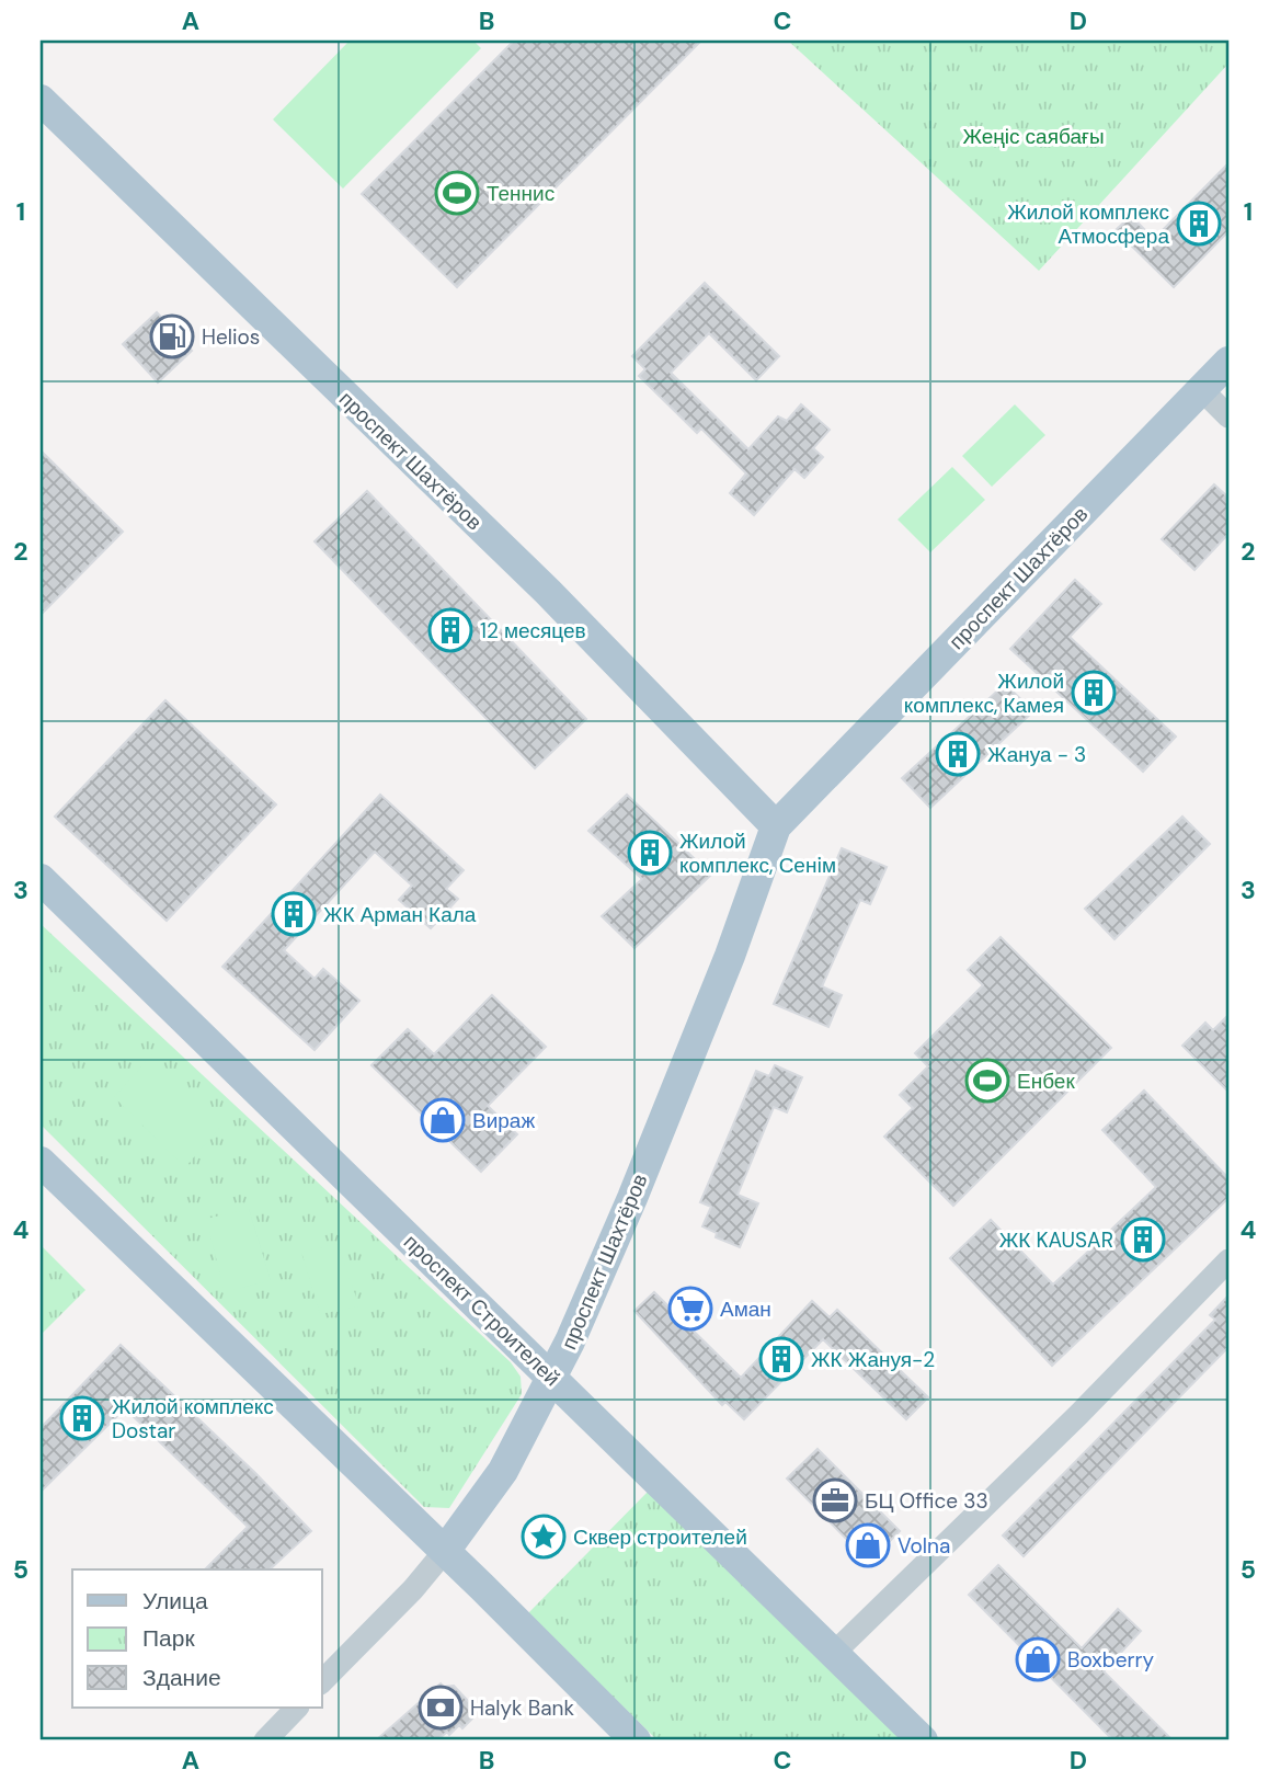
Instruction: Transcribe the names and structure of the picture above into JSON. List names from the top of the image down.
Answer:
{
  "streets": {
    "main road": ["проспект Шахтёров", "проспект Строителей"]
  },
  "crossings": [
    ["проспект Шахтёров", "проспект Строителей"]
  ],
  "parks": ["Жеңіс саябағы"],
  "places": {
    "sports": ["Теннис", "Енбек"],
    "building": [
      "Жилой комплекс Атмосфера",
      "12 месяцев",
      "Жилой комплекс, Камея",
      "Жануа - 3",
      "Жилой комплекс, Сенiм",
      "ЖК Арман Кала",
      "ЖК KAUSAR",
      "ЖК Жануя-2",
      "Жилой комплекс Dostar"
    ],
    "fuel station": ["Helios"],
    "shop": ["Вираж", "Volna", "Boxberry"],
    "supermarket": ["Аман"],
    "office": ["БЦ Office 33"],
    "place": ["Сквер строителей"],
    "bank": ["Halyk Bank"]
  },
  "legend": ["Улица", "Парк", "Здание"],
  "grid": {
    "columns": [
      "A",
      "B",
      "C",
      "D"
    ],
    "rows": [
      "1",
      "2",
      "3",
      "4",
      "5"
    ]
  }
}
